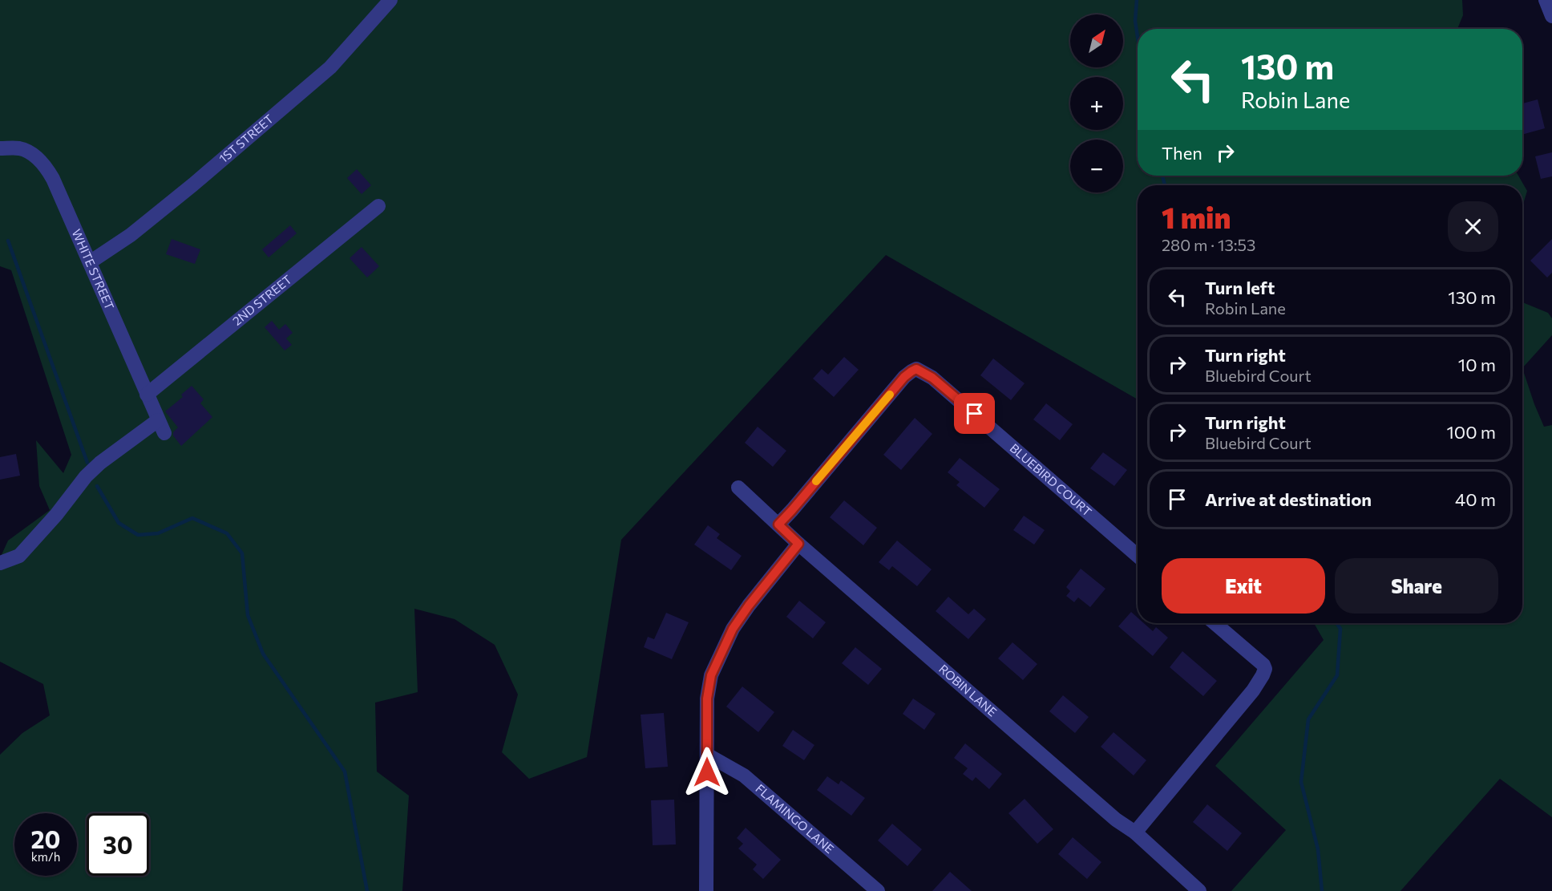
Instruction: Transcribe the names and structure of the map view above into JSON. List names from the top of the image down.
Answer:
{
  "streets": {
    "street": [
      "1ST STREET",
      "WHITE STREET",
      "2ND STREET",
      "BLUEBIRD COURT",
      "ROBIN LANE",
      "FLAMINGO LANE"
    ]
  },
  "crossings": [
    ["1ST STREET", "WHITE STREET"],
    ["WHITE STREET", "2ND STREET"],
    ["BLUEBIRD COURT", "ROBIN LANE"]
  ],
  "north": "top right",
  "page": {
    "map_buttons": ["+", "−"],
    "turn": ["130 m", "Robin Lane"],
    "then": "Then",
    "heading": ["1 min", "280 m · 13:53"],
    "list": [
      {
        "name": "Turn left",
        "note": "Robin Lane",
        "value": "130 m"
      },
      {
        "name": "Turn right",
        "note": "Bluebird Court",
        "value": "10 m"
      },
      {
        "name": "Turn right",
        "note": "Bluebird Court",
        "value": "100 m"
      },
      {
        "name": "Arrive at destination",
        "value": "40 m"
      }
    ],
    "buttons": ["Exit", "Share"],
    "speed": "20 km/h",
    "limit": "30"
  }
}
